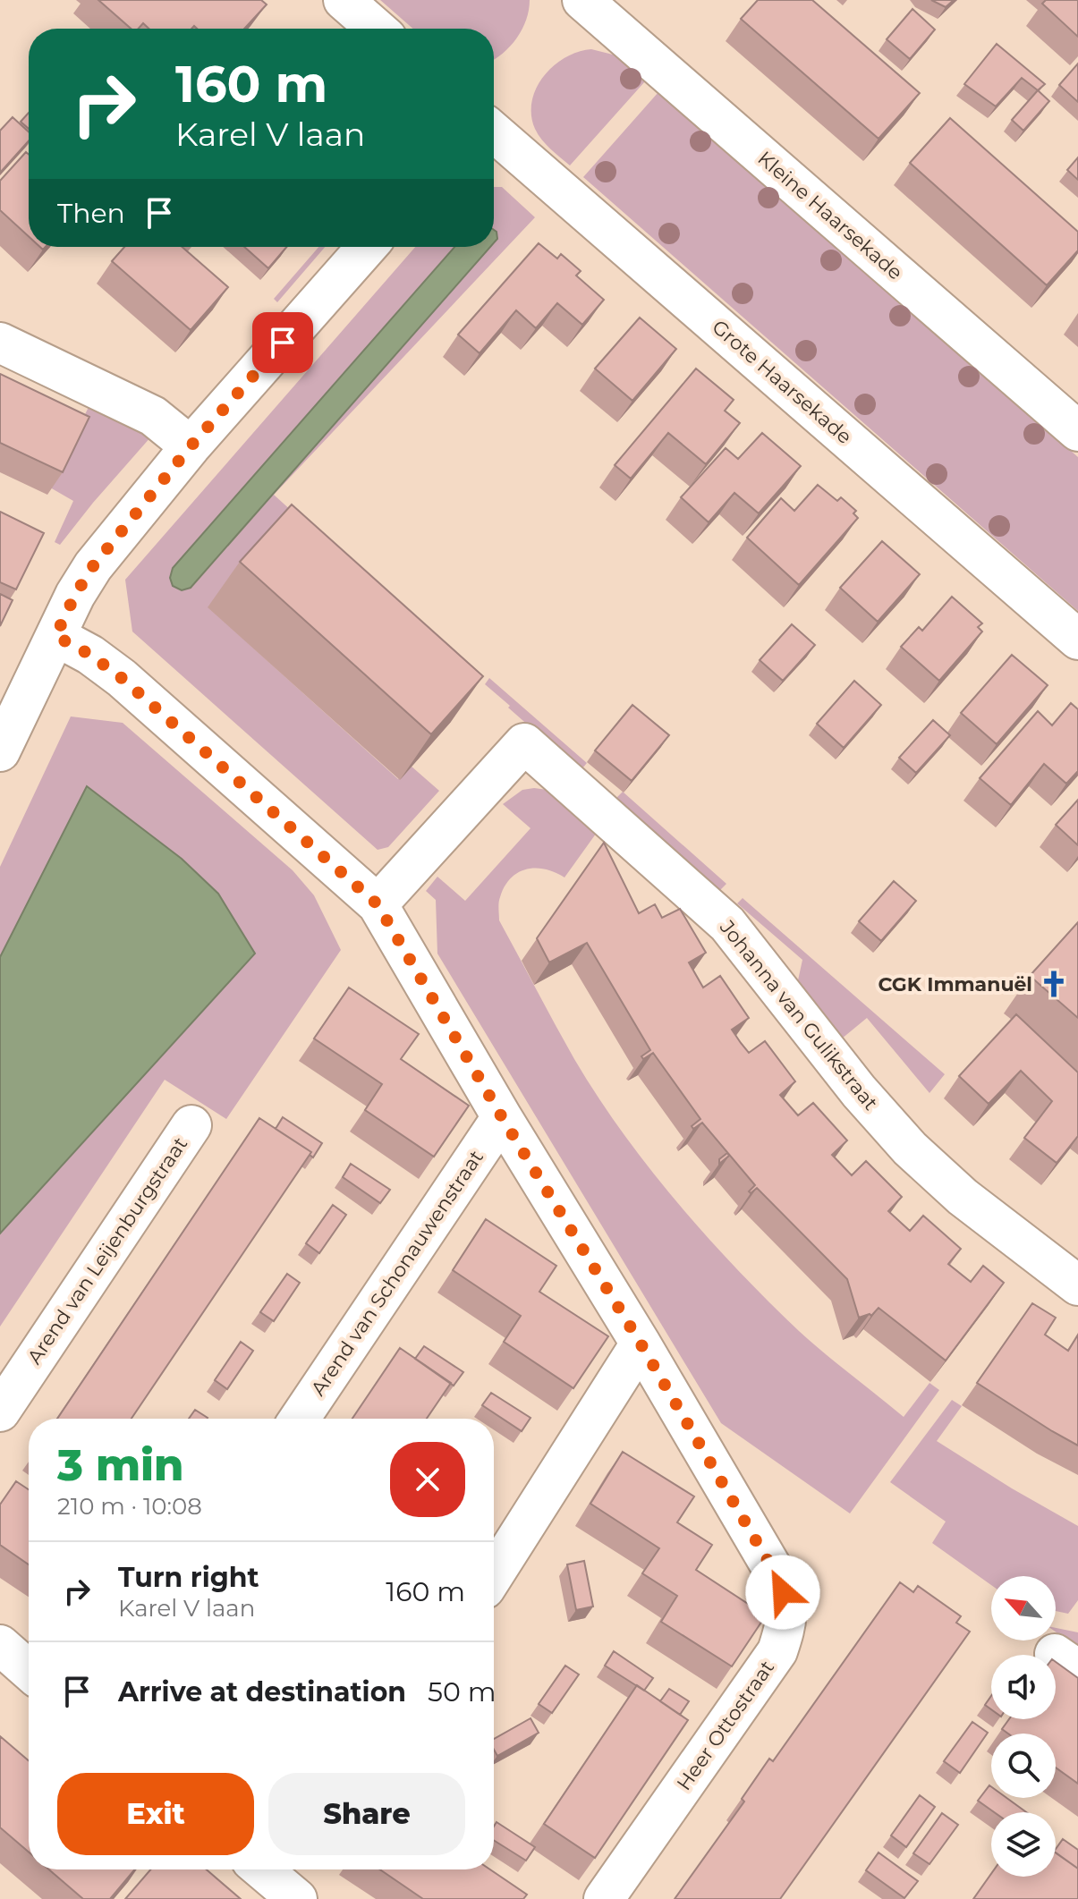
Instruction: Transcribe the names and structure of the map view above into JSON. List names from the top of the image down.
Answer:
{
  "streets": {
    "street": [
      "Kleine Haarsekade",
      "Grote Haarsekade",
      "Johanna van Gulikstraat",
      "Arend van Leijenburgstraat",
      "Arend van Schonauwenstraat",
      "Heer Ottostraat"
    ]
  },
  "crossings": [
    ["Johanna van Gulikstraat", "Heer Ottostraat"],
    ["Arend van Schonauwenstraat", "Heer Ottostraat"]
  ],
  "places": {
    "church": ["CGK Immanuël"]
  },
  "north": "top left",
  "page": {
    "turn": ["160 m", "Karel V laan"],
    "then": "Then",
    "heading": ["3 min", "210 m · 10:08"],
    "list": [
      {
        "name": "Turn right",
        "note": "Karel V laan",
        "value": "160 m"
      },
      {
        "name": "Arrive at destination",
        "value": "50 m"
      }
    ],
    "buttons": ["Exit", "Share"]
  }
}
